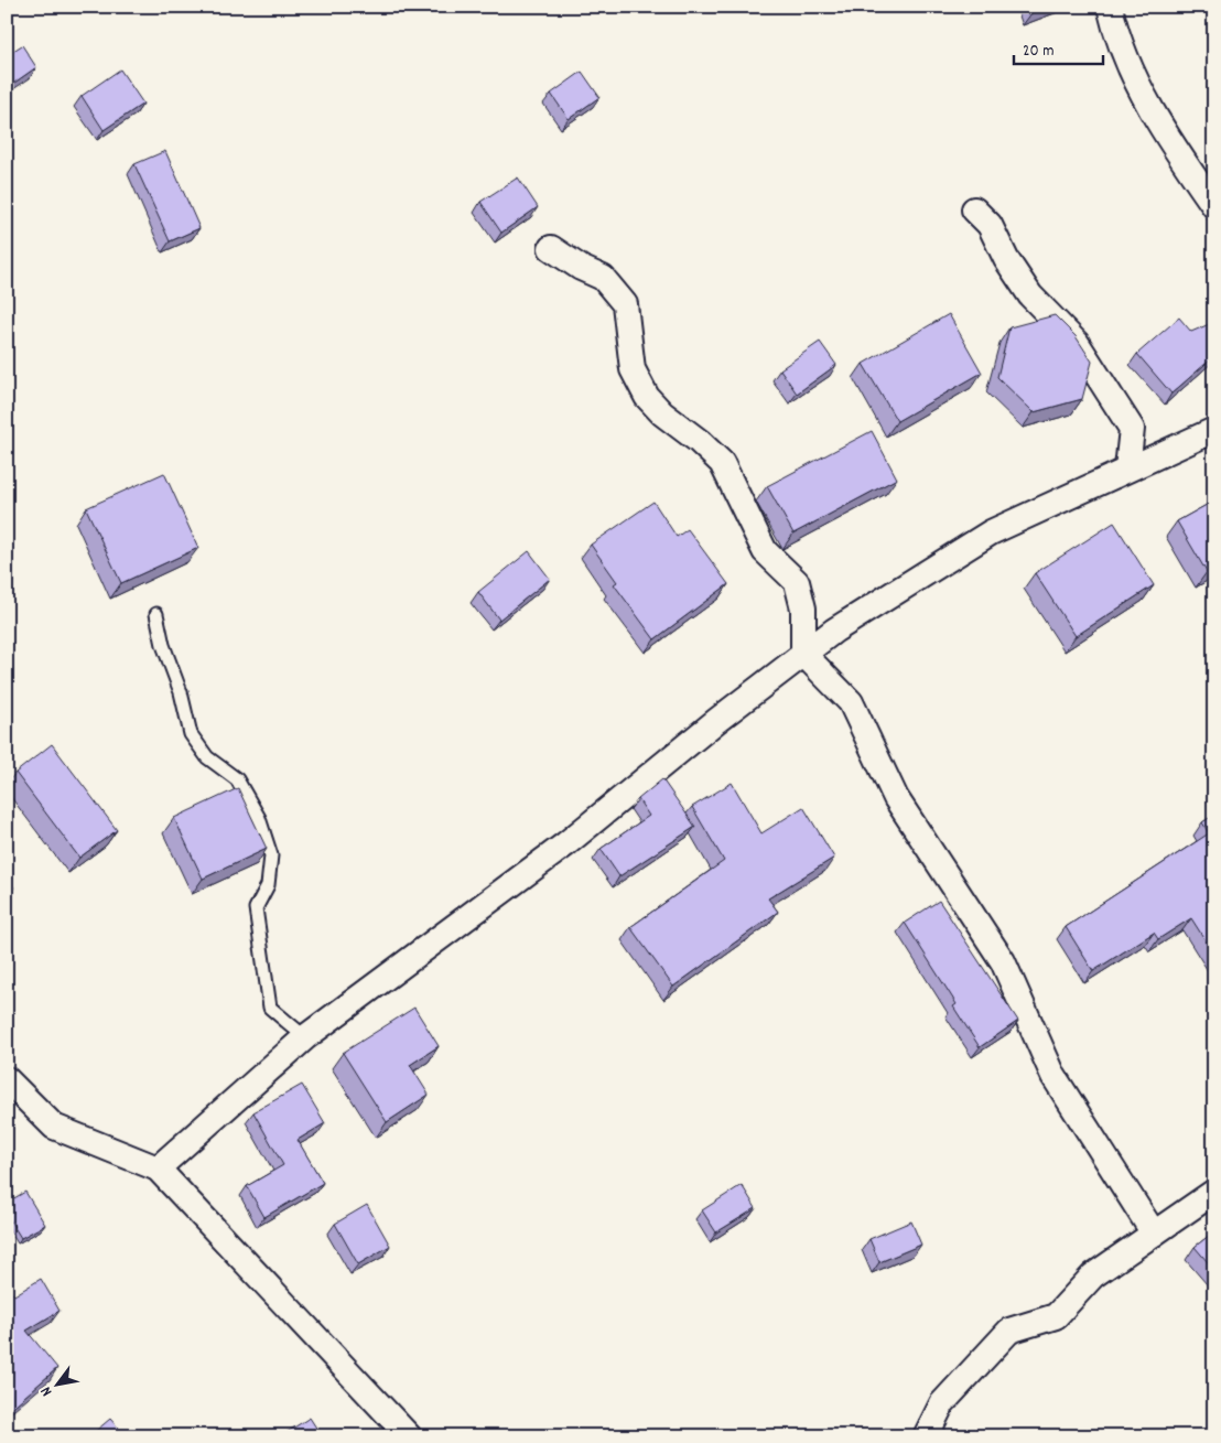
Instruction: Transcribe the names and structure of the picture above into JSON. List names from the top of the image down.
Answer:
{
  "scale_bar": "20 m",
  "north": "bottom left"
}
